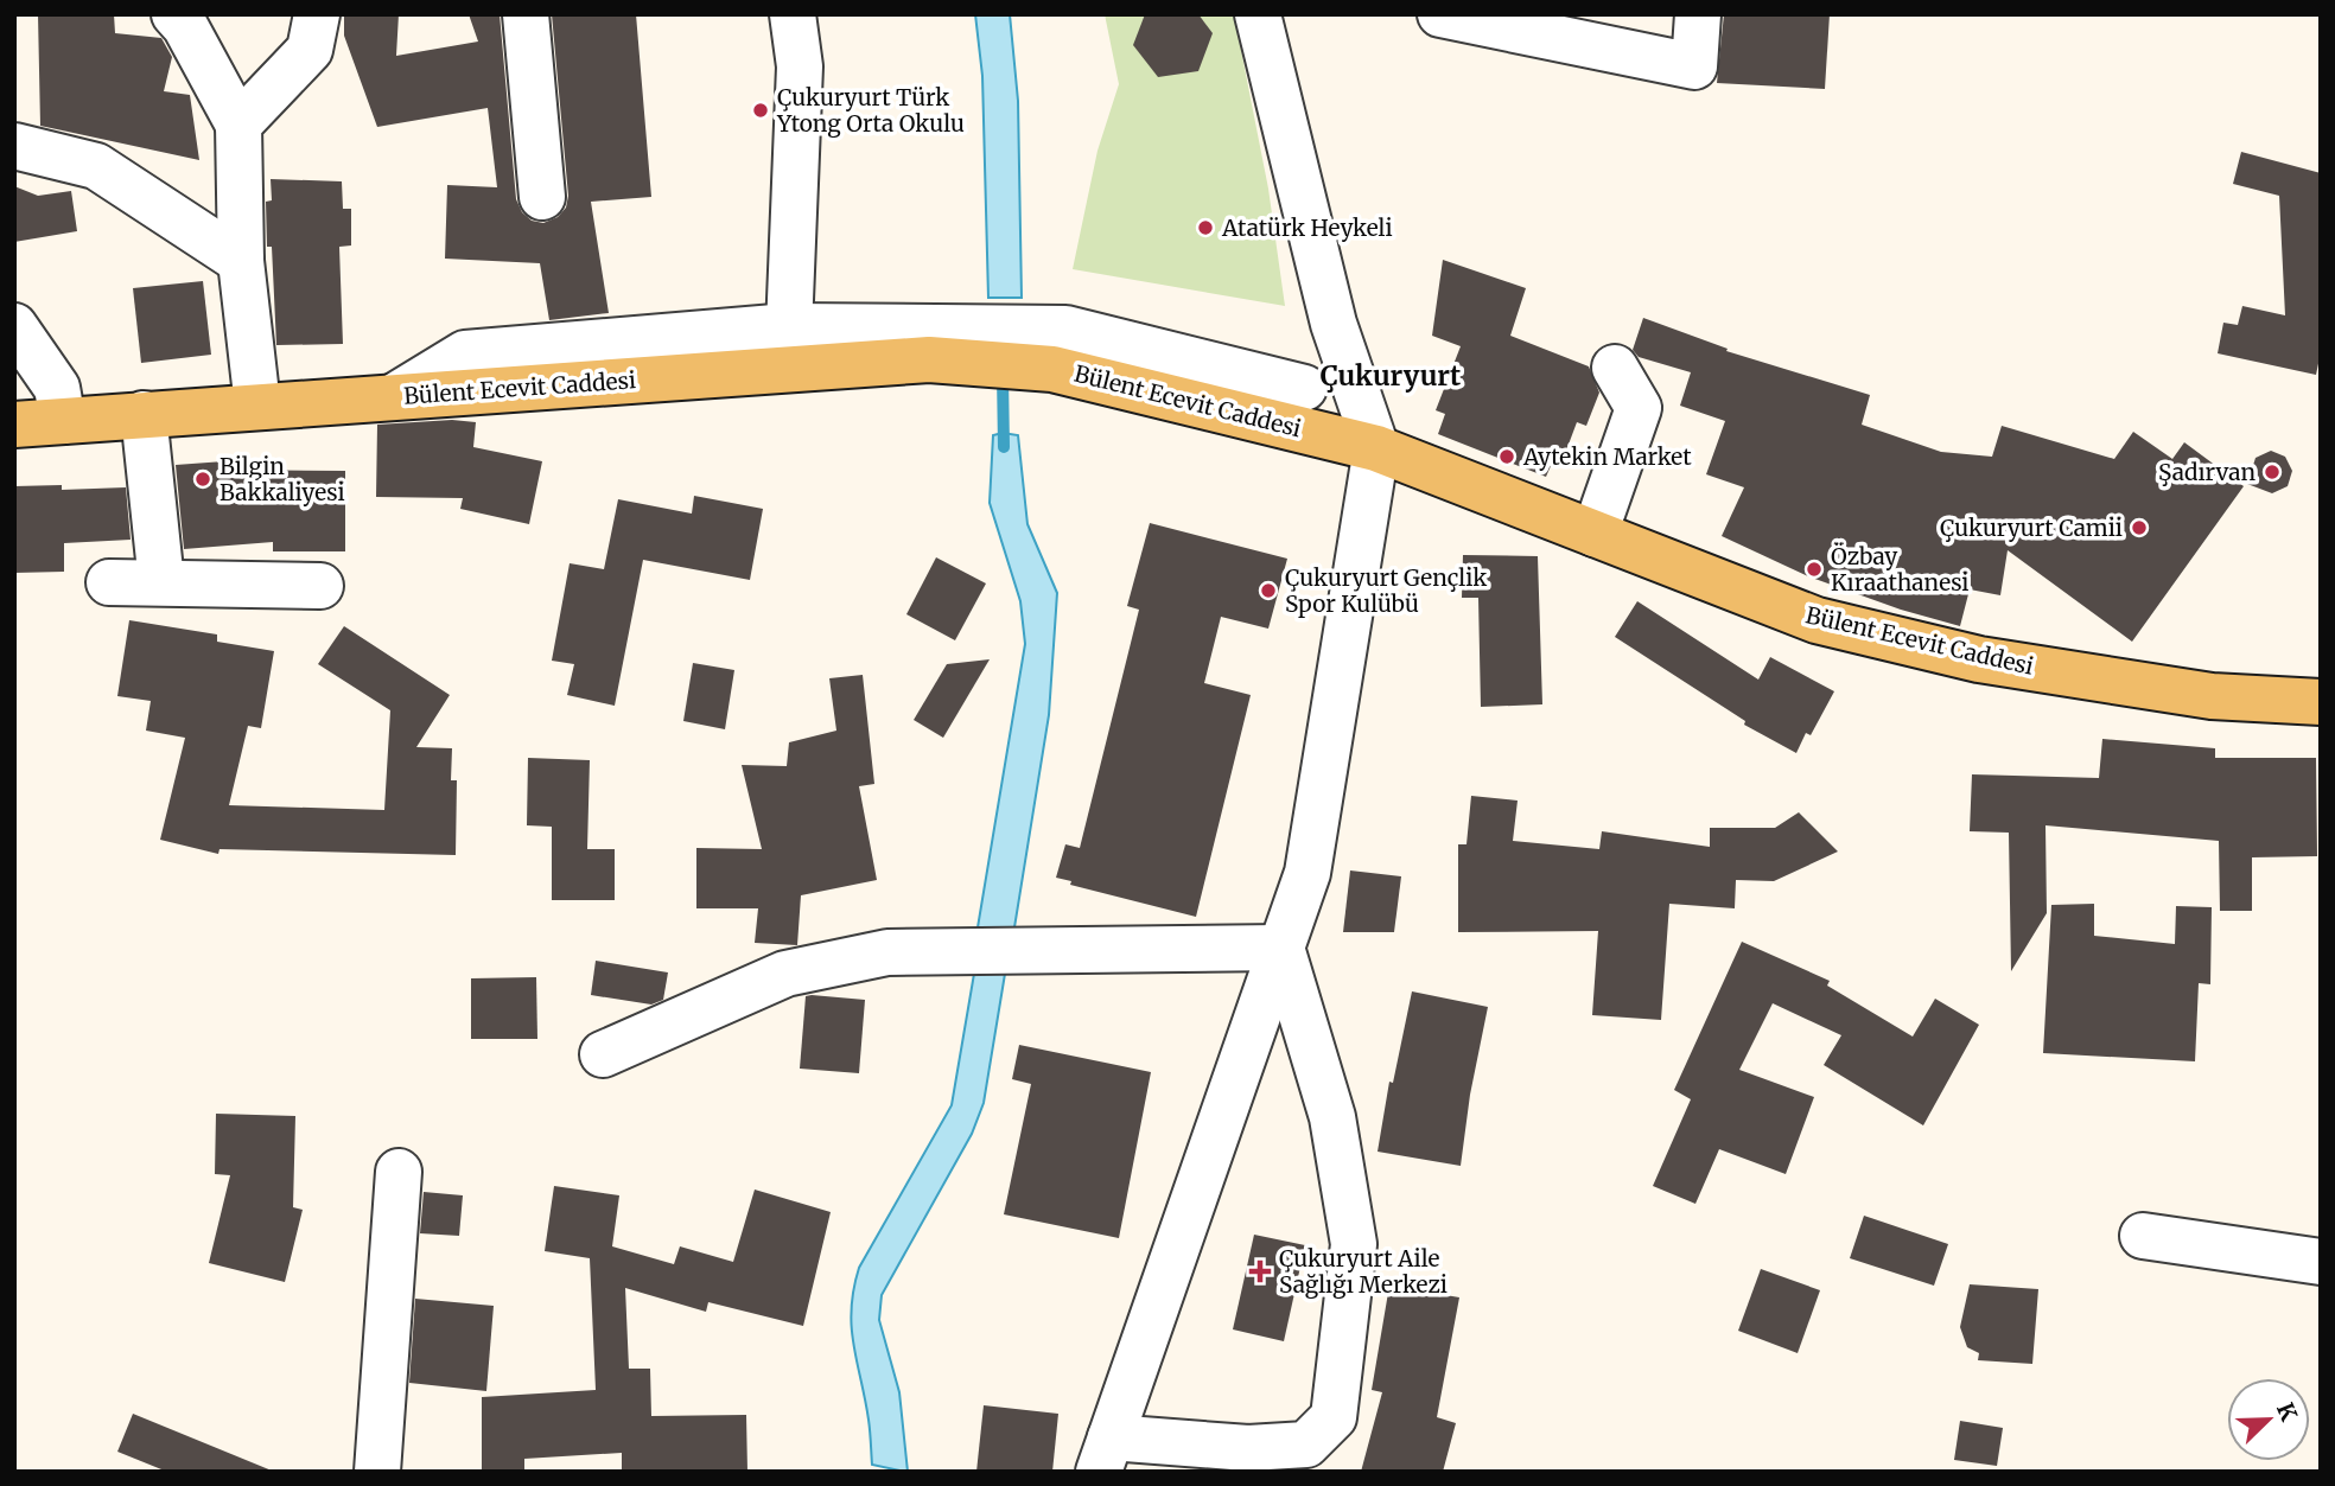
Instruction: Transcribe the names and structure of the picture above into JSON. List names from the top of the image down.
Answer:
{
  "streets": {
    "main road": ["Bülent Ecevit Caddesi"]
  },
  "districts": ["Çukuryurt"],
  "places": {
    "other": [
      "Çukuryurt Türk Ytong Orta Okulu",
      "Atatürk Heykeli",
      "Aytekin Market",
      "Şadırvan",
      "Bilgin Bakkaliyesi",
      "Çukuryurt Camii",
      "Özbay Kıraathanesi",
      "Çukuryurt Gençlik Spor Kulübü"
    ],
    "health": ["Çukuryurt Aile Sağlığı Merkezi"]
  },
  "north": "top right"
}
